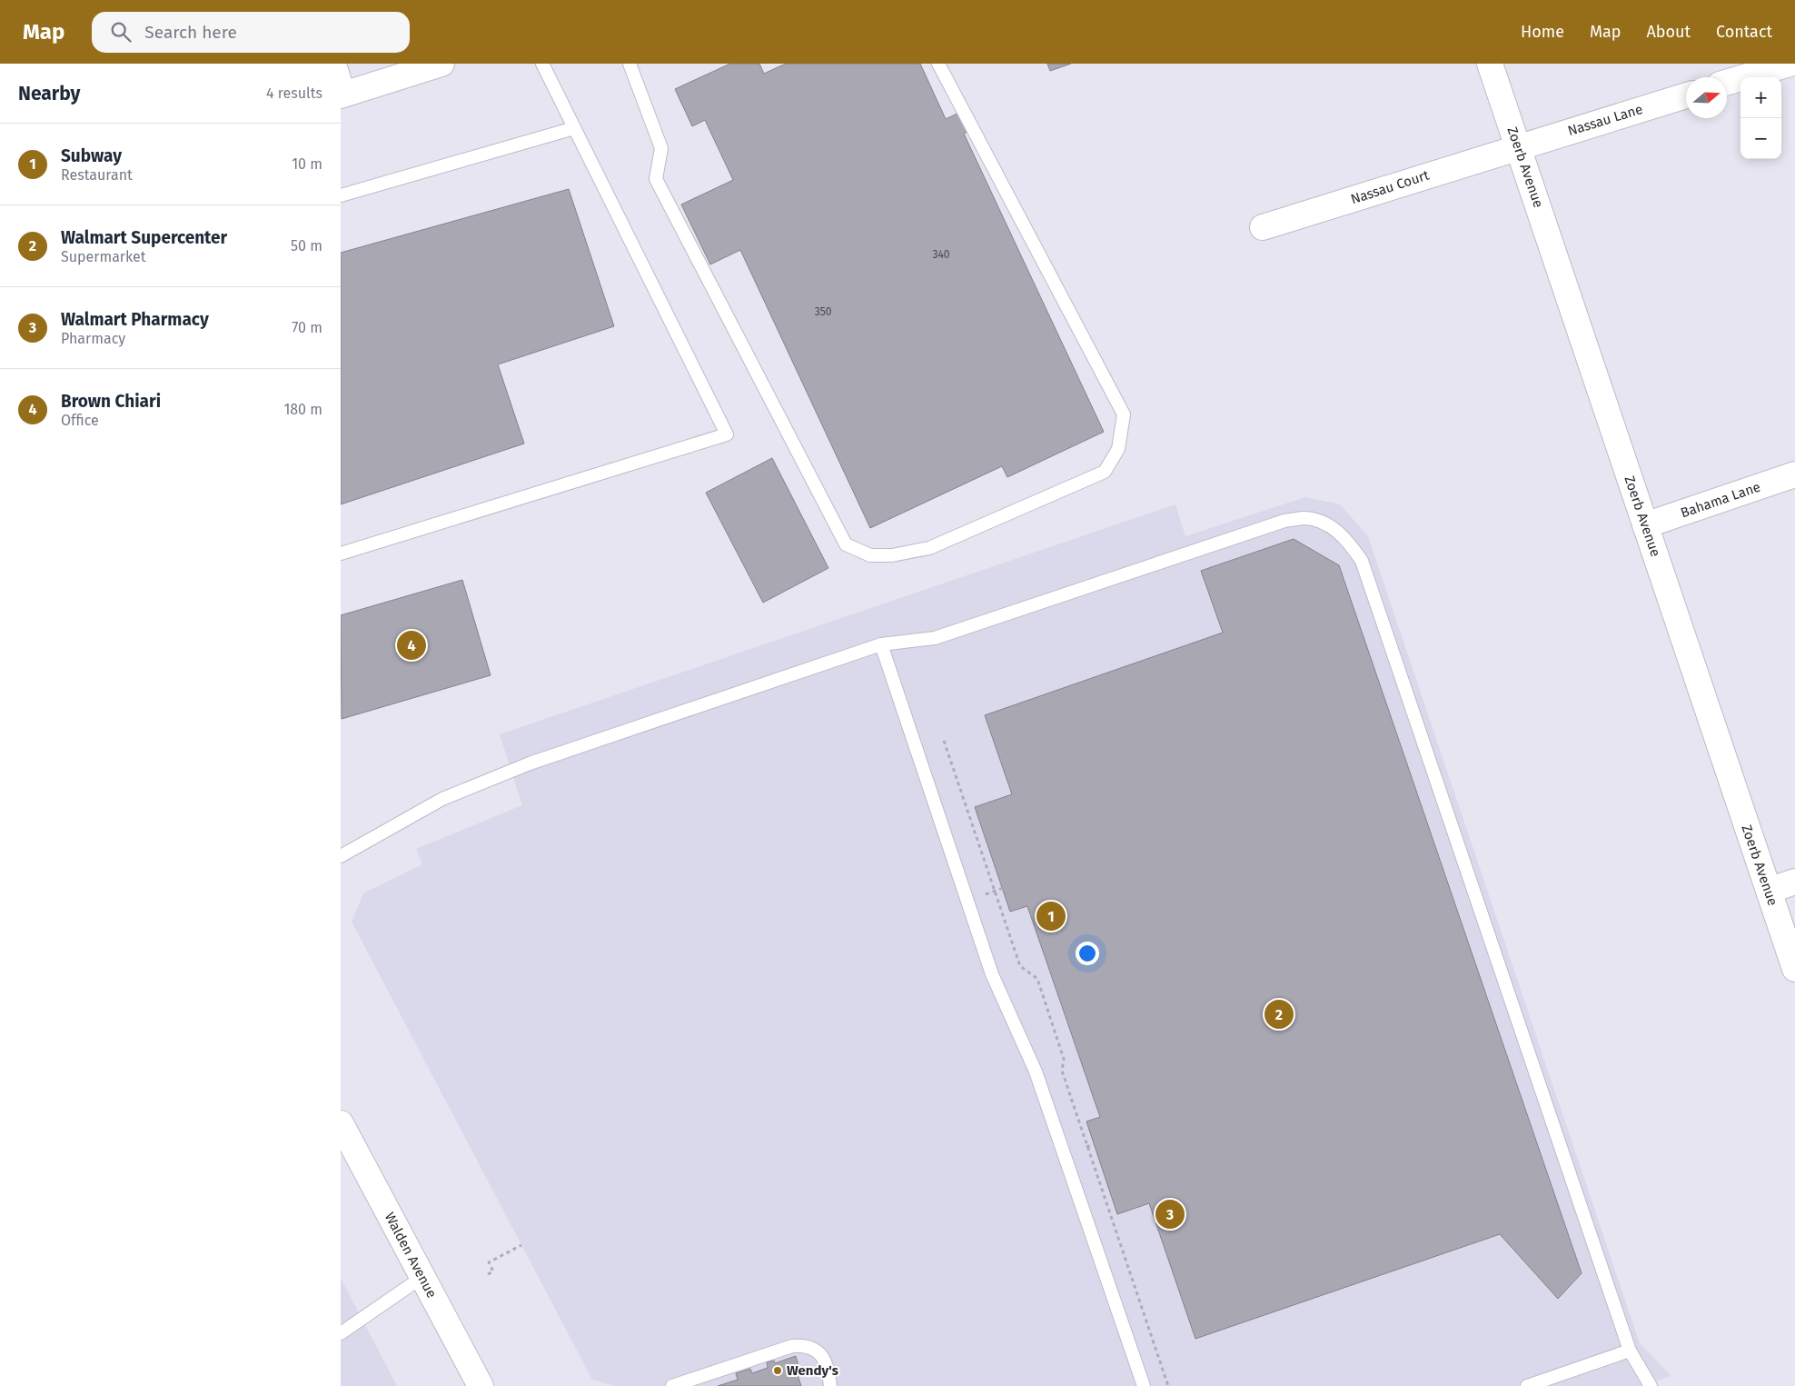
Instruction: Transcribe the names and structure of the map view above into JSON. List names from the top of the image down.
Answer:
{
  "streets": {
    "street": [
      "Nassau Lane",
      "Zoerb Avenue",
      "Nassau Court",
      "Bahama Lane",
      "Walden Avenue"
    ]
  },
  "crossings": [
    ["Nassau Lane", "Zoerb Avenue"],
    ["Nassau Lane", "Nassau Court"],
    ["Zoerb Avenue", "Nassau Court"],
    ["Zoerb Avenue", "Bahama Lane"]
  ],
  "places": ["Wendy's"],
  "house_numbers": ["340", "350"],
  "north": "right",
  "page": {
    "header": "Map",
    "search": "Search here",
    "nav": [
      "Home",
      "Map",
      "About",
      "Contact"
    ],
    "heading": ["Nearby", "4 results"],
    "map_buttons": ["+", "−"],
    "list": [
      {
        "mark": "1",
        "name": "Subway",
        "note": "Restaurant",
        "value": "10 m"
      },
      {
        "mark": "2",
        "name": "Walmart Supercenter",
        "note": "Supermarket",
        "value": "50 m"
      },
      {
        "mark": "3",
        "name": "Walmart Pharmacy",
        "note": "Pharmacy",
        "value": "70 m"
      },
      {
        "mark": "4",
        "name": "Brown Chiari",
        "note": "Office",
        "value": "180 m"
      }
    ],
    "pins": [
      "4",
      "1",
      "2",
      "3"
    ]
  }
}
